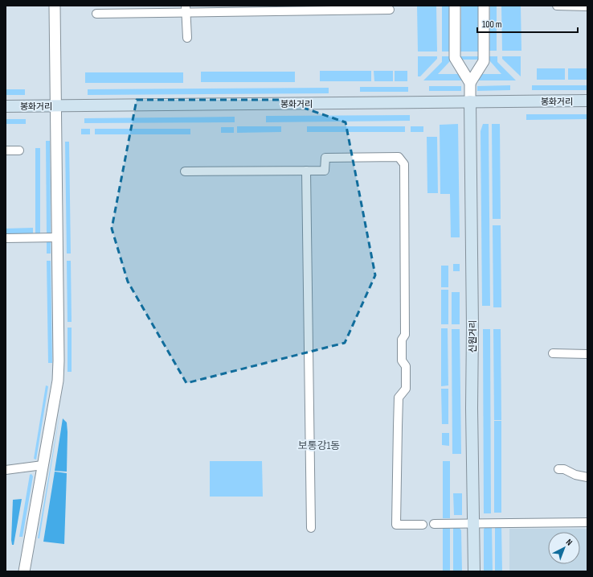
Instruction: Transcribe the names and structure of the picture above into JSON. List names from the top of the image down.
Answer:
{
  "streets": {
    "main road": ["봉화거리", "신원거리"]
  },
  "crossings": [
    ["봉화거리", "신원거리"]
  ],
  "districts": ["보통강1동"],
  "scale_bar": "100 m",
  "north": "top right"
}
